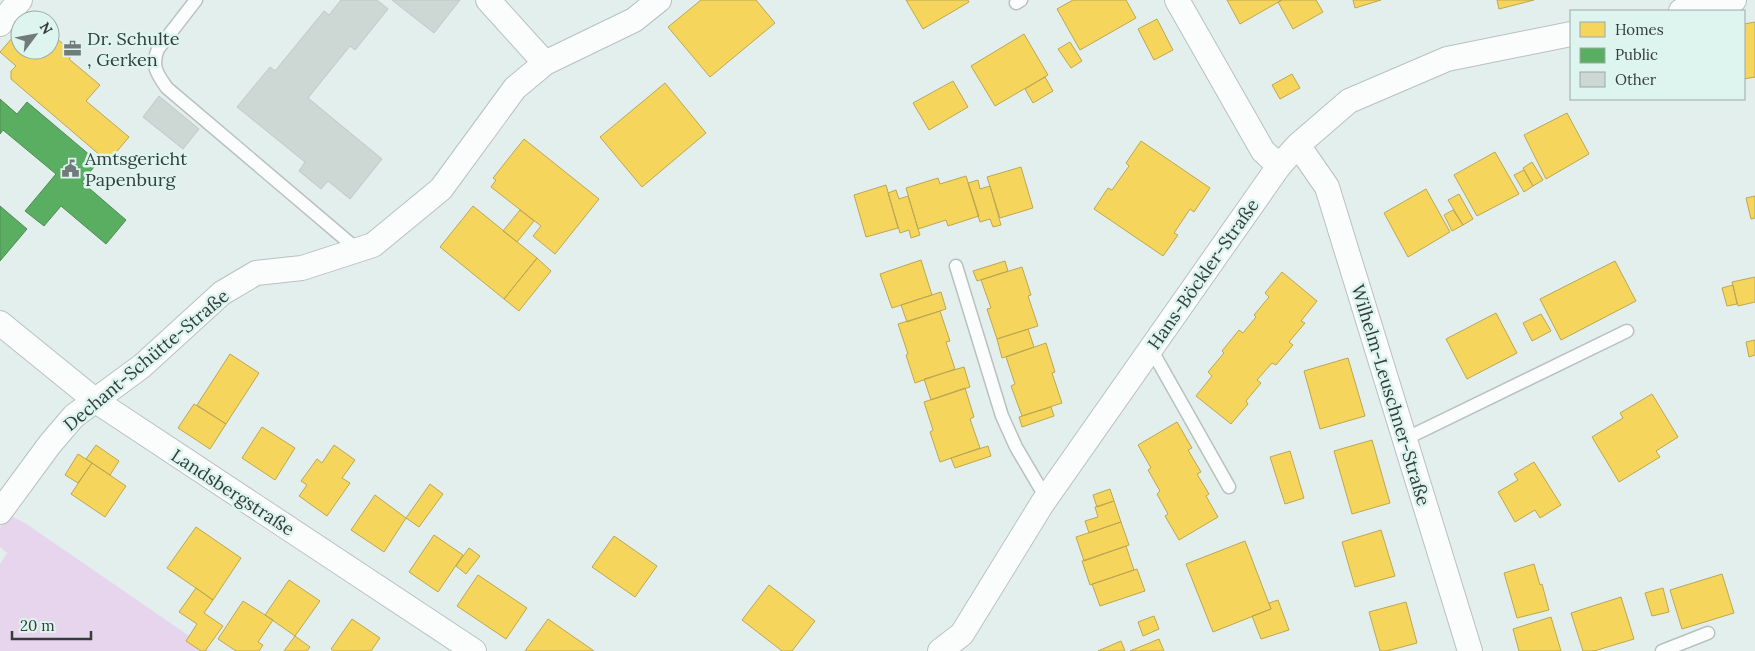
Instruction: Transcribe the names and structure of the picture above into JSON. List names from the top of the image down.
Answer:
{
  "streets": {
    "street": [
      "Hans-Böckler-Straße",
      "Dechant-Schütte-Straße",
      "Wilhelm-Leuschner-Straße",
      "Landsbergstraße"
    ]
  },
  "crossings": [
    ["Hans-Böckler-Straße", "Wilhelm-Leuschner-Straße"],
    ["Dechant-Schütte-Straße", "Landsbergstraße"]
  ],
  "places": {
    "office": ["Dr. Schulte , Gerken"],
    "public building": ["Amtsgericht Papenburg"]
  },
  "legend": ["Homes", "Public", "Other"],
  "scale_bar": "20 m",
  "north": "top right"
}
